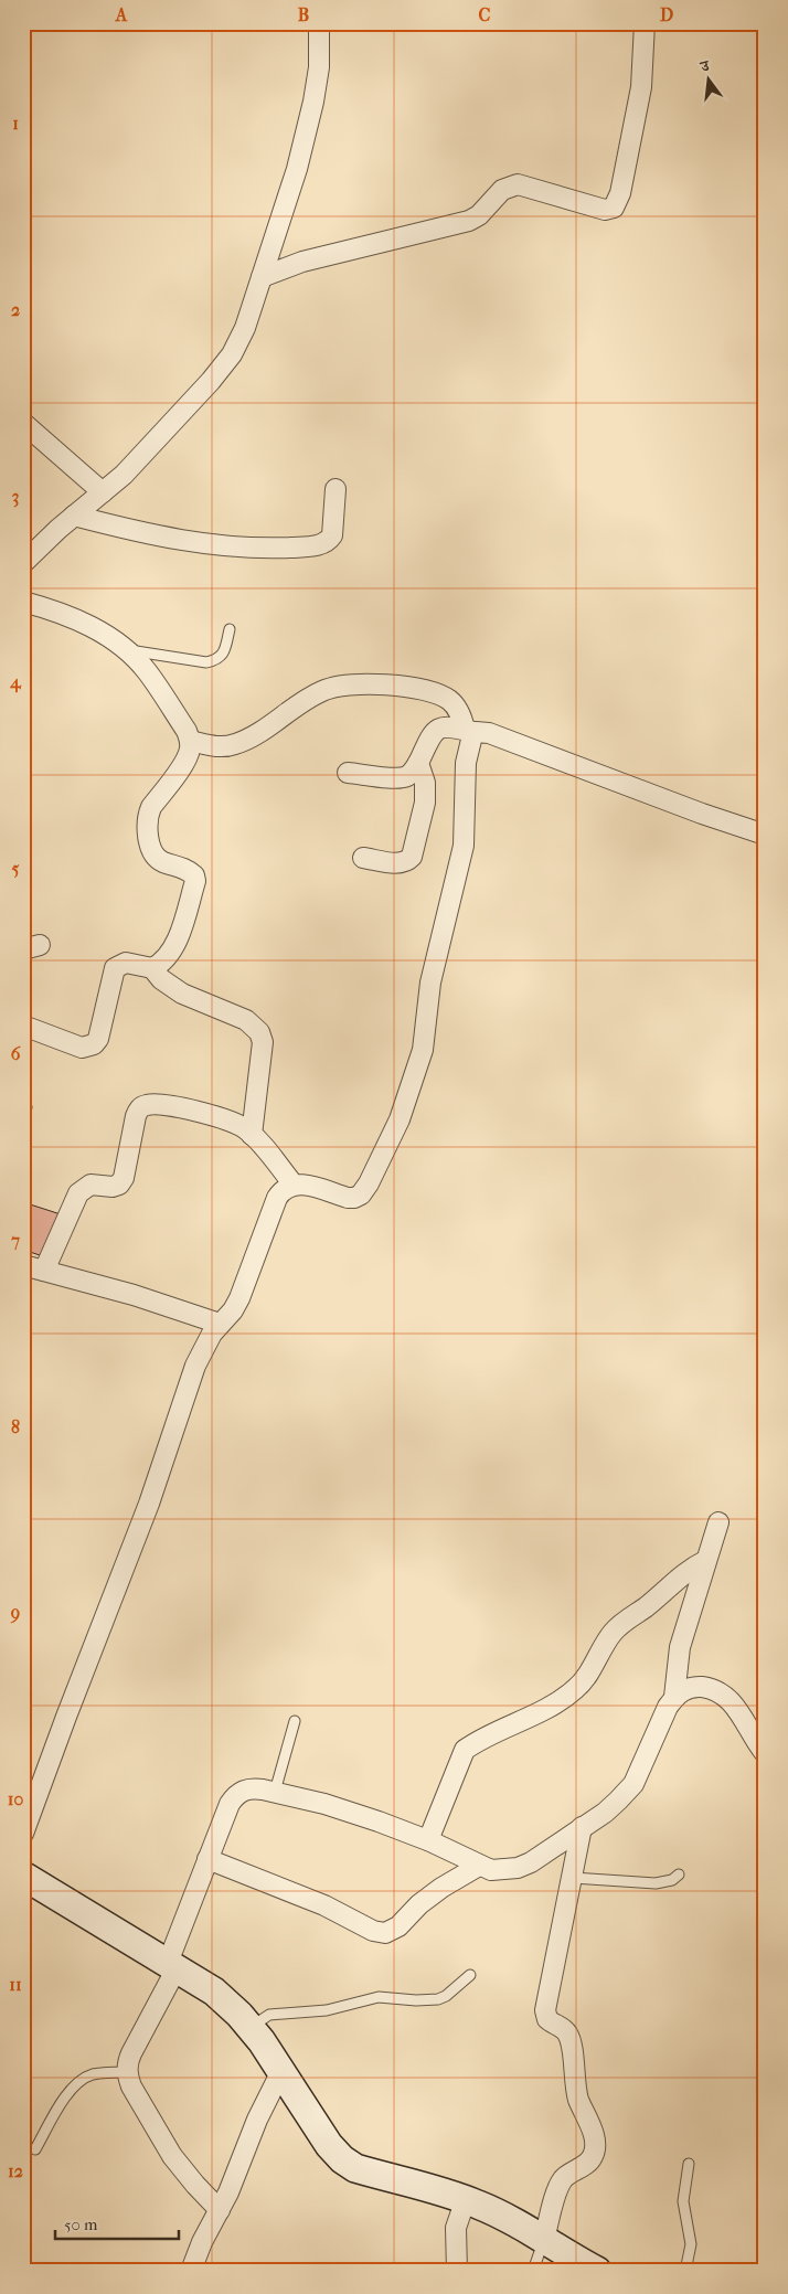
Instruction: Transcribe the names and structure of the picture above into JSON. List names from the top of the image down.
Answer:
{
  "scale_bar": "50 m",
  "north": "top",
  "grid": {
    "columns": [
      "A",
      "B",
      "C",
      "D"
    ],
    "rows": [
      "1",
      "2",
      "3",
      "4",
      "5",
      "6",
      "7",
      "8",
      "9",
      "10",
      "11",
      "12"
    ]
  }
}
